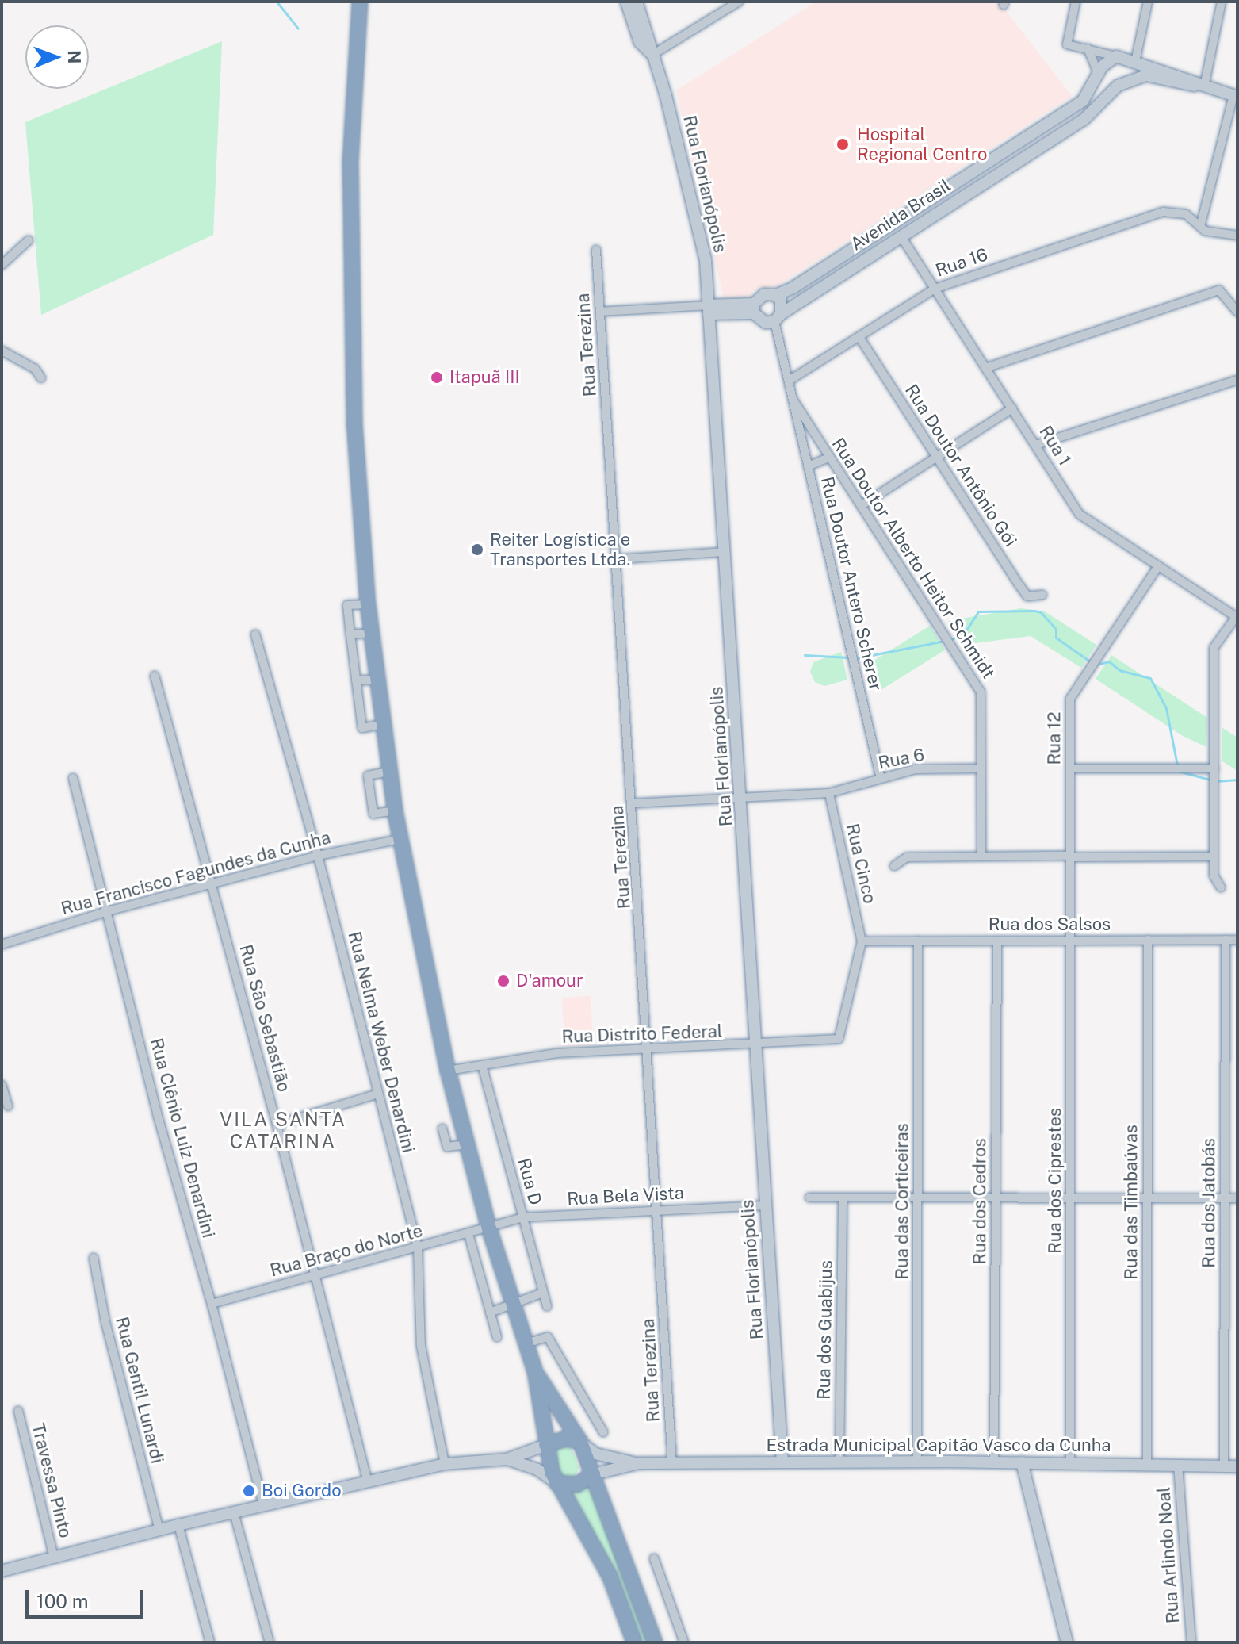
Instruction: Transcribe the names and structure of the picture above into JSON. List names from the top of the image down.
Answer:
{
  "streets": {
    "street": [
      "Rua Florianópolis",
      "Avenida Brasil",
      "Rua 16",
      "Rua Terezina",
      "Rua 1",
      "Rua Doutor Antônio Gói",
      "Rua Doutor Alberto Heitor Schmidt",
      "Rua Doutor Antero Scherer",
      "Rua 12",
      "Rua 6",
      "Rua Cinco",
      "Rua Francisco Fagundes da Cunha",
      "Rua dos Salsos",
      "Rua São Sebastião",
      "Rua Distrito Federal",
      "Rua Nelma Weber Denardini",
      "Rua Clênio Luiz Denardini",
      "Rua dos Ciprestes",
      "Rua D",
      "Rua Bela Vista",
      "Rua das Corticeiras",
      "Rua dos Cedros",
      "Rua das Timbaúvas",
      "Rua dos Jatobás",
      "Rua Braço do Norte",
      "Rua dos Guabijus",
      "Rua Gentil Lunardi",
      "Estrada Municipal Capitão Vasco da Cunha",
      "Travessa Pinto",
      "Rua Arlindo Noal"
    ]
  },
  "crossings": [
    ["Rua Florianópolis", "Avenida Brasil"],
    ["Rua Florianópolis", "Rua 6"],
    ["Rua Florianópolis", "Rua Distrito Federal"],
    ["Rua Florianópolis", "Rua Bela Vista"],
    ["Rua Florianópolis", "Estrada Municipal Capitão Vasco da Cunha"],
    ["Avenida Brasil", "Rua 1"],
    ["Avenida Brasil", "Rua Doutor Antero Scherer"],
    ["Rua 16", "Rua 1"],
    ["Rua 16", "Rua Doutor Antônio Gói"],
    ["Rua 16", "Rua Doutor Antero Scherer"],
    ["Rua Terezina", "Rua 6"],
    ["Rua Terezina", "Rua Distrito Federal"],
    ["Rua Terezina", "Rua Bela Vista"],
    ["Rua Terezina", "Estrada Municipal Capitão Vasco da Cunha"],
    ["Rua 1", "Rua 12"],
    ["Rua Doutor Alberto Heitor Schmidt", "Rua Doutor Antero Scherer"],
    ["Rua Doutor Alberto Heitor Schmidt", "Rua 6"],
    ["Rua Doutor Antero Scherer", "Rua 6"],
    ["Rua 12", "Rua dos Ciprestes"],
    ["Rua 6", "Rua Cinco"],
    ["Rua Cinco", "Rua dos Salsos"],
    ["Rua Cinco", "Rua Distrito Federal"],
    ["Rua Francisco Fagundes da Cunha", "Rua São Sebastião"],
    ["Rua Francisco Fagundes da Cunha", "Rua Nelma Weber Denardini"],
    ["Rua Francisco Fagundes da Cunha", "Rua Clênio Luiz Denardini"],
    ["Rua dos Salsos", "Rua Distrito Federal"],
    ["Rua dos Salsos", "Rua dos Ciprestes"],
    ["Rua dos Salsos", "Rua das Corticeiras"],
    ["Rua dos Salsos", "Rua dos Cedros"],
    ["Rua dos Salsos", "Rua das Timbaúvas"],
    ["Rua dos Salsos", "Rua dos Jatobás"],
    ["Rua São Sebastião", "Rua Braço do Norte"],
    ["Rua Distrito Federal", "Rua D"],
    ["Rua Nelma Weber Denardini", "Rua Braço do Norte"],
    ["Rua Clênio Luiz Denardini", "Rua Braço do Norte"],
    ["Rua dos Ciprestes", "Estrada Municipal Capitão Vasco da Cunha"],
    ["Rua D", "Rua Bela Vista"],
    ["Rua Bela Vista", "Rua Braço do Norte"],
    ["Rua das Corticeiras", "Estrada Municipal Capitão Vasco da Cunha"],
    ["Rua dos Cedros", "Estrada Municipal Capitão Vasco da Cunha"],
    ["Rua das Timbaúvas", "Estrada Municipal Capitão Vasco da Cunha"],
    ["Rua dos Jatobás", "Estrada Municipal Capitão Vasco da Cunha"],
    ["Rua dos Guabijus", "Estrada Municipal Capitão Vasco da Cunha"],
    ["Estrada Municipal Capitão Vasco da Cunha", "Rua Arlindo Noal"]
  ],
  "districts": ["VILA SANTA CATARINA"],
  "places": [
    "Hospital Regional Centro",
    "Itapuã III",
    "Reiter Logística e Transportes Ltda.",
    "D'amour",
    "Boi Gordo"
  ],
  "scale_bar": "100 m",
  "north": "right"
}
